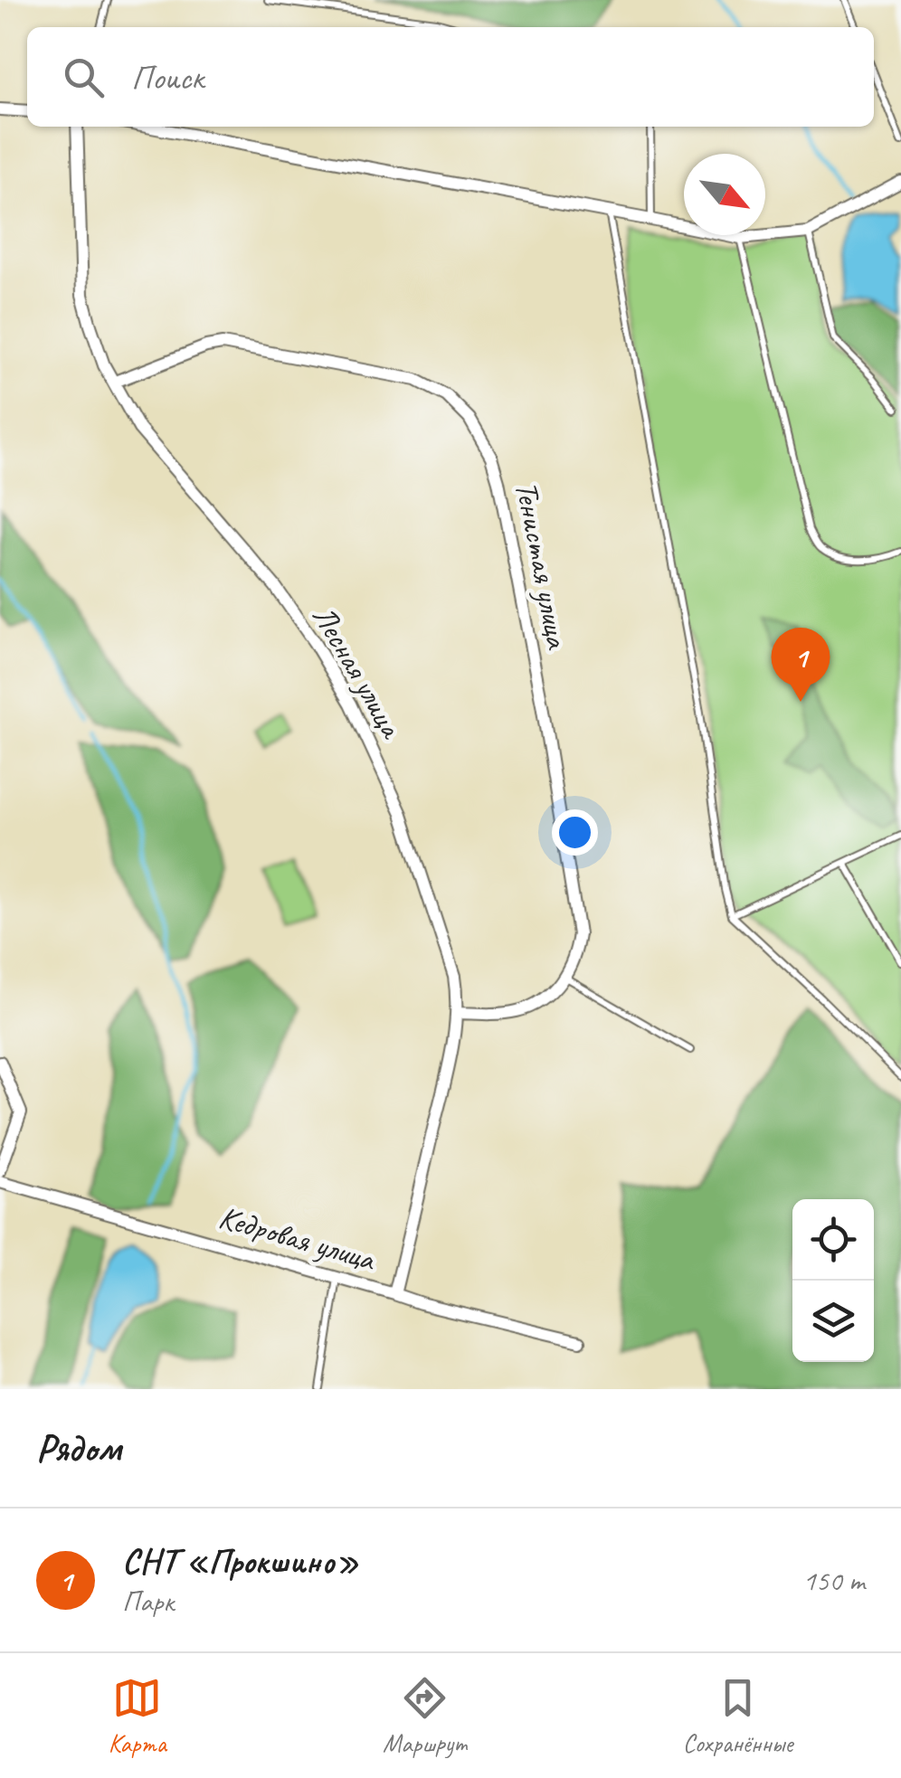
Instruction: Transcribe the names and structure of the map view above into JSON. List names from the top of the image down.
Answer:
{
  "streets": {
    "street": ["Тенистая улица", "Лесная улица", "Кедровая улица"]
  },
  "crossings": [
    ["Тенистая улица", "Лесная улица"],
    ["Лесная улица", "Кедровая улица"]
  ],
  "north": "bottom right",
  "page": {
    "search": "Поиск",
    "pins": "1",
    "heading": "Рядом",
    "list": [
      {
        "mark": "1",
        "name": "СНТ «Прокшино»",
        "note": "Парк",
        "value": "150 m"
      }
    ],
    "nav": ["Карта", "Маршрут", "Сохранённые"]
  }
}
